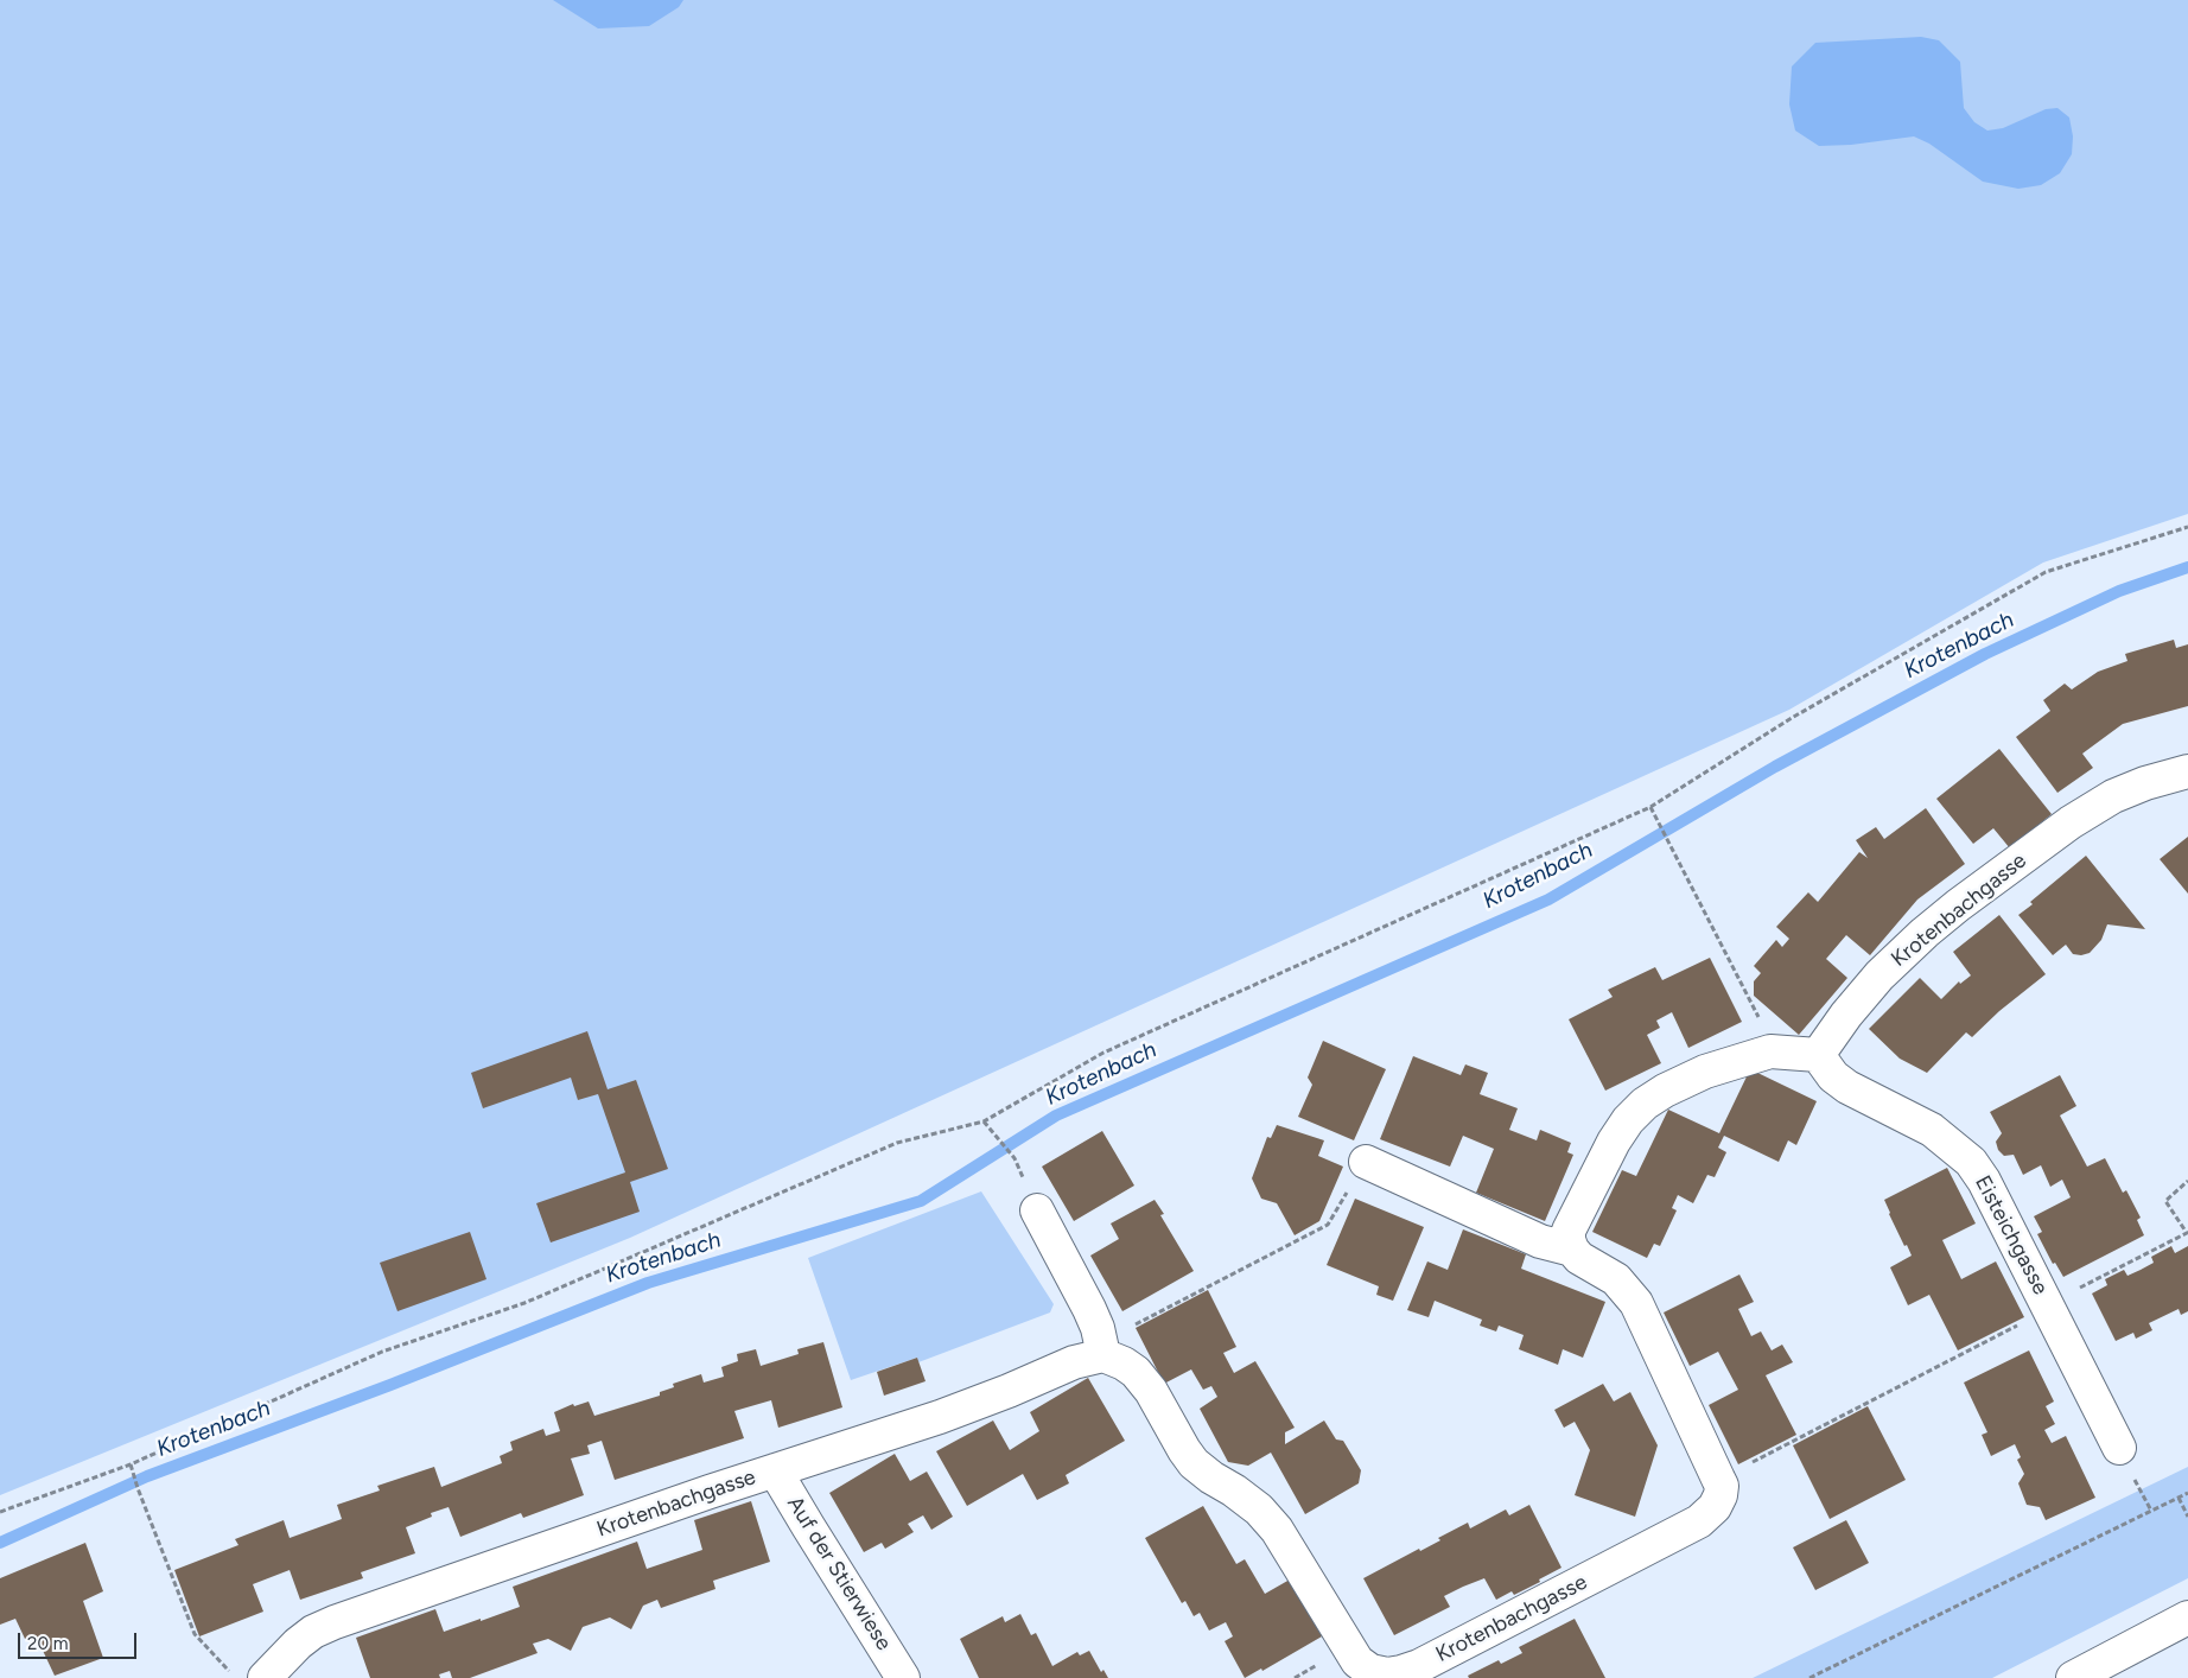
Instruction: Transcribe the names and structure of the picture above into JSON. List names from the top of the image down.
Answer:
{
  "streets": {
    "street": ["Krotenbachgasse", "Eisteichgasse", "Auf der Stierwiese"]
  },
  "crossings": [
    ["Krotenbachgasse", "Eisteichgasse"],
    ["Krotenbachgasse", "Auf der Stierwiese"]
  ],
  "water": ["Krotenbach"],
  "scale_bar": "20 m"
}
